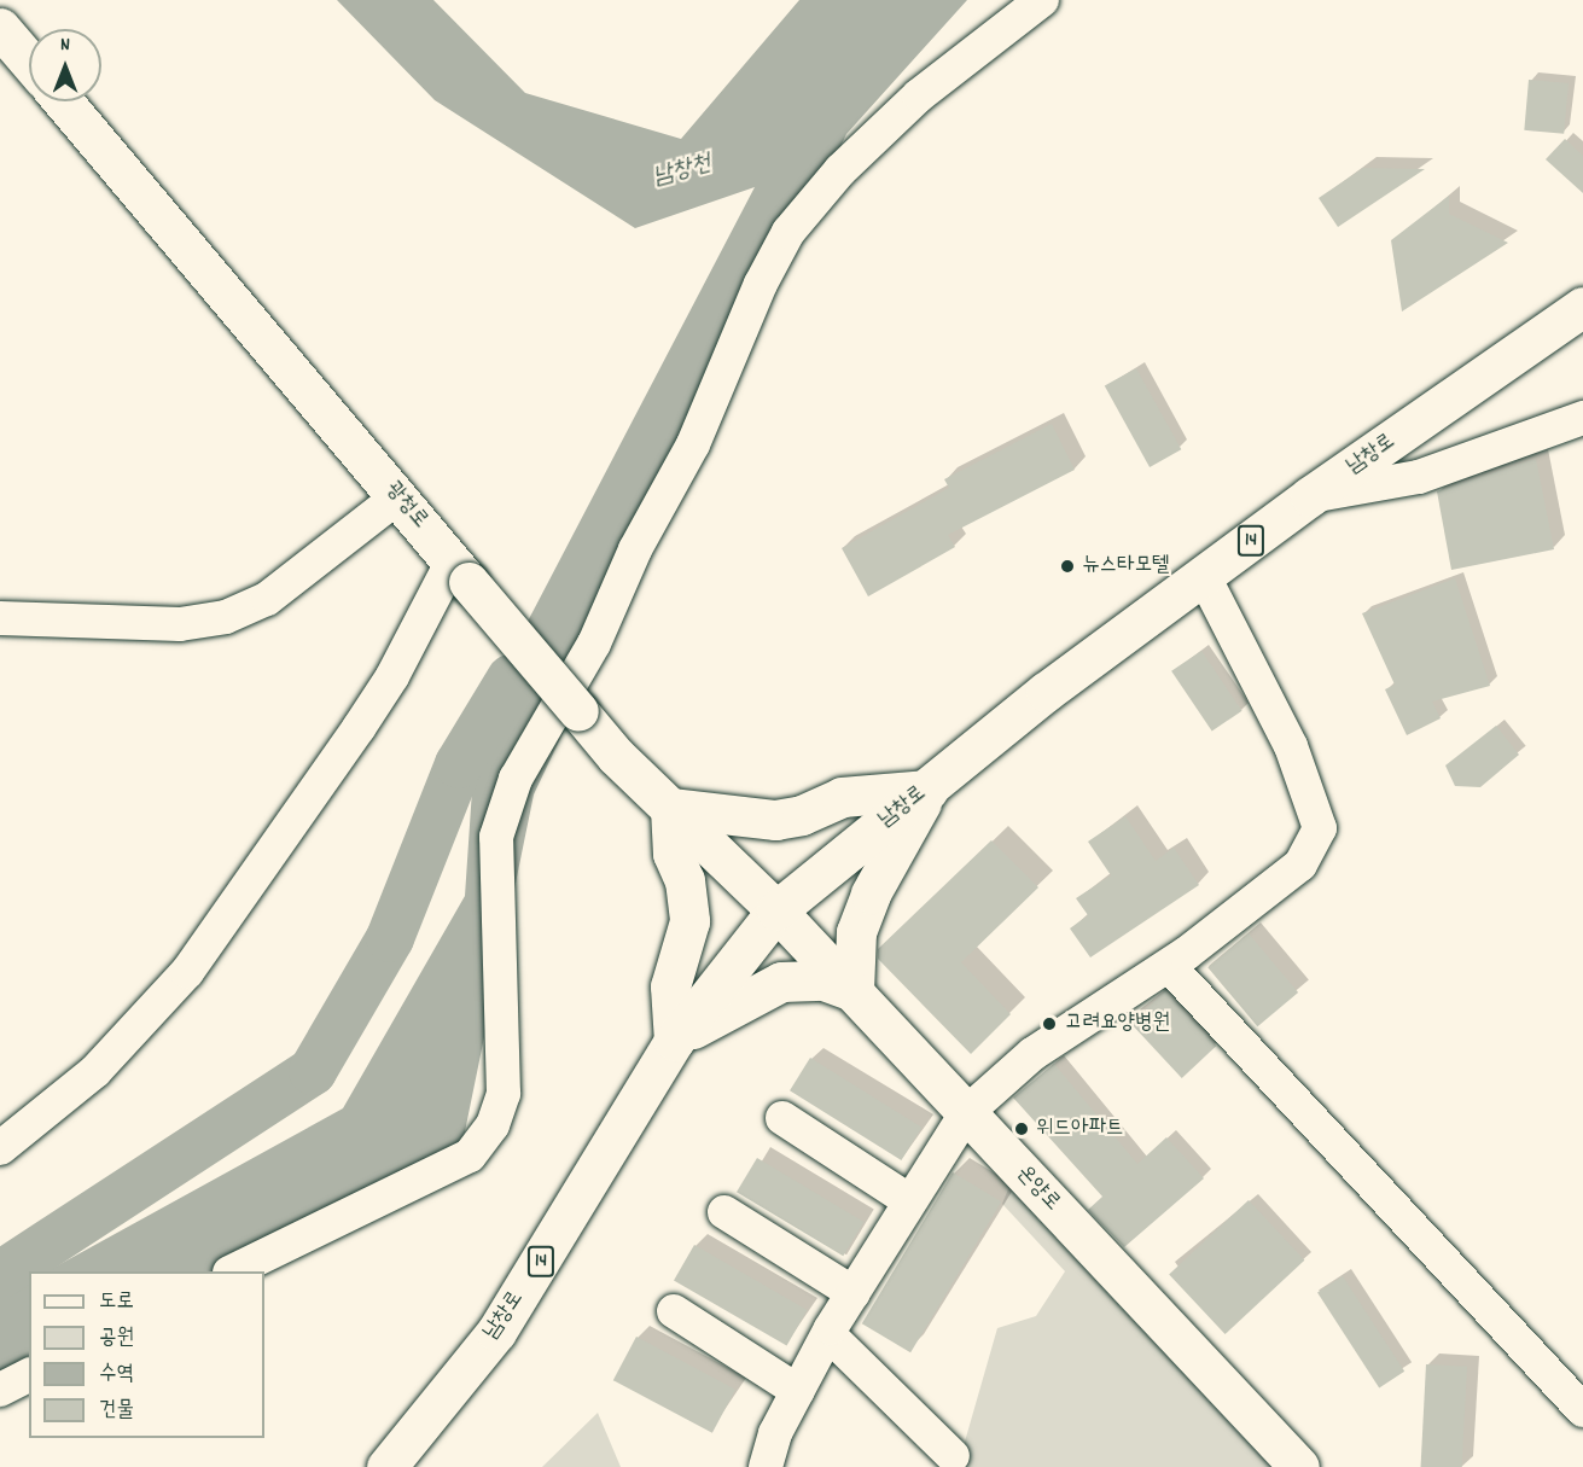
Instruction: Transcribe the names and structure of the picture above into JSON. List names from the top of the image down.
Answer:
{
  "streets": {
    "main road": [
      "남창로",
      "광청로",
      "14",
      "온양로"
    ]
  },
  "crossings": [
    ["남창로", "광청로"],
    ["남창로", "온양로"],
    ["광청로", "온양로"]
  ],
  "water": ["남창천"],
  "places": ["뉴스타모텔", "고려요양병원", "위드아파트"],
  "legend": [
    "도로",
    "공원",
    "수역",
    "건물"
  ],
  "north": "top"
}
